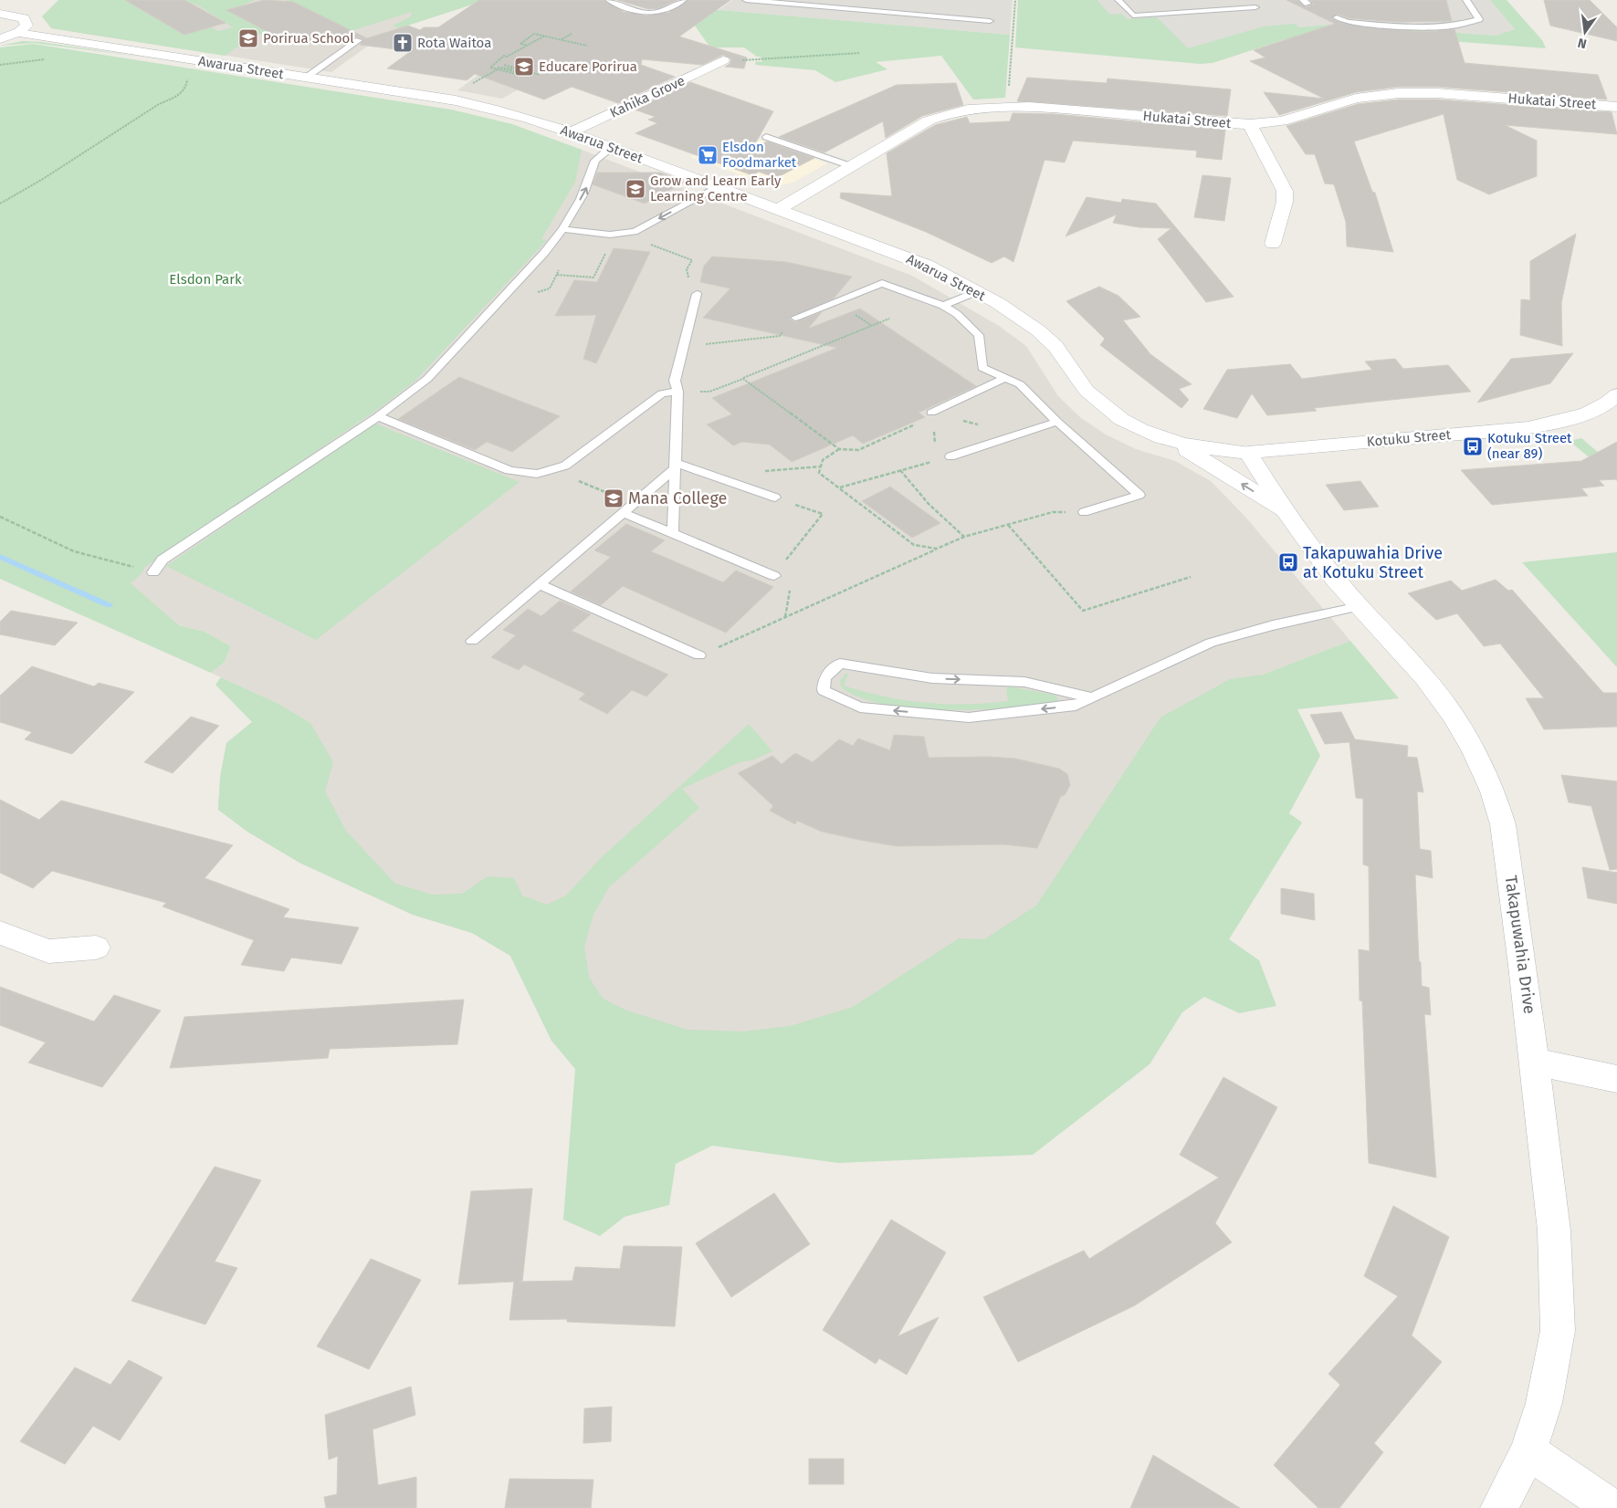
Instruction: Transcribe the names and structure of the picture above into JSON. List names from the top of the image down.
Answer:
{
  "streets": {
    "street": [
      "Awarua Street",
      "Kahika Grove",
      "Hukatai Street",
      "Kotuku Street",
      "Takapuwahia Drive"
    ]
  },
  "crossings": [
    ["Awarua Street", "Kahika Grove"],
    ["Awarua Street", "Hukatai Street"],
    ["Awarua Street", "Kotuku Street"],
    ["Awarua Street", "Takapuwahia Drive"],
    ["Kotuku Street", "Takapuwahia Drive"]
  ],
  "parks": ["Elsdon Park"],
  "places": {
    "school or university": [
      "Porirua School",
      "Educare Porirua",
      "Grow and Learn Early Learning Centre",
      "Mana College"
    ],
    "church": ["Rota Waitoa"],
    "supermarket": ["Elsdon Foodmarket"],
    "bus stop": ["Kotuku Street (near 89)", "Takapuwahia Drive at Kotuku Street"]
  },
  "north": "bottom"
}
